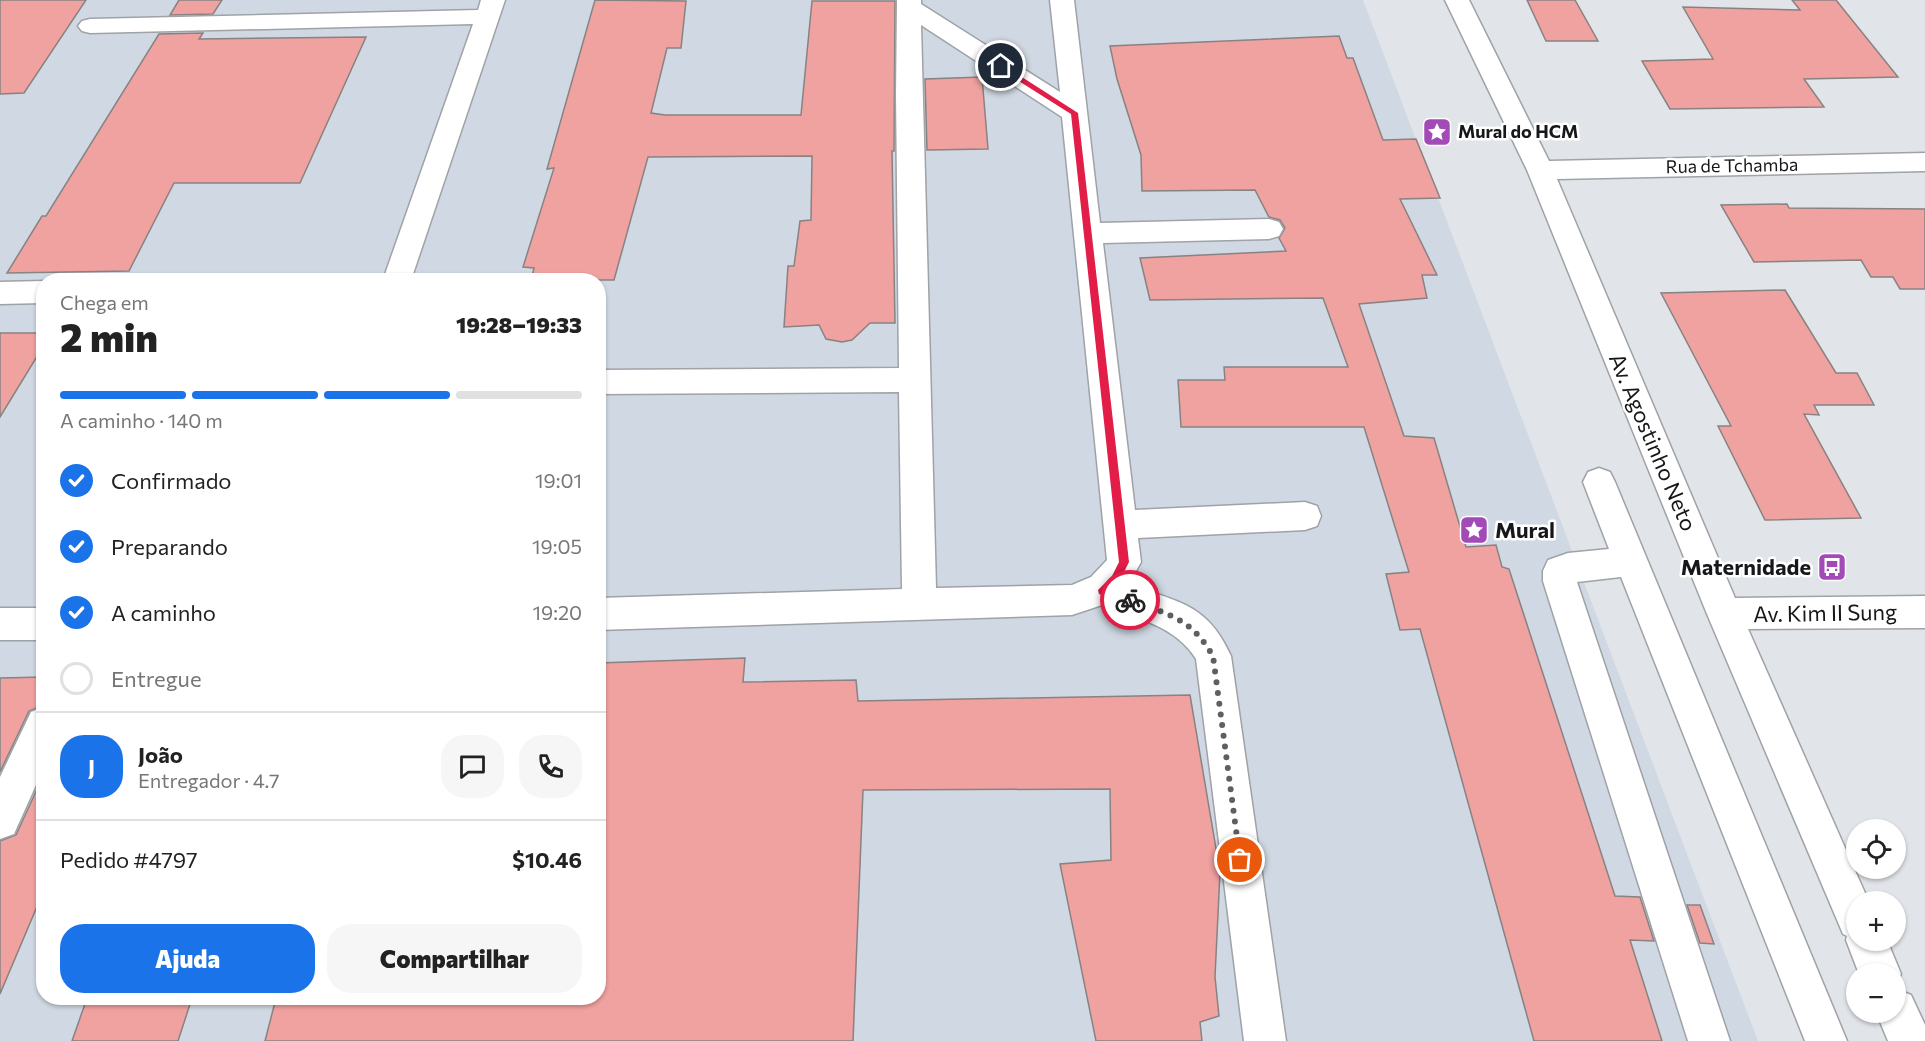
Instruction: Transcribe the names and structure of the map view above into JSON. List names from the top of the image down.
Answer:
{
  "streets": {
    "street": ["Rua de Tchamba", "Av. Agostinho Neto", "Av. Kim II Sung"]
  },
  "crossings": [
    ["Rua de Tchamba", "Av. Agostinho Neto"],
    ["Av. Agostinho Neto", "Av. Kim II Sung"]
  ],
  "places": {
    "place": ["Mural do HCM", "Mural"],
    "bus stop": ["Maternidade"]
  },
  "page": {
    "heading": ["2 min", "Chega em", "19:28–19:33"],
    "panel": [
      "João",
      "Entregador · 4.7",
      "Pedido #4797",
      "$10.46"
    ],
    "bar": "A caminho · 140 m",
    "list": [
      ["Confirmado", "19:01"],
      ["Preparando", "19:05"],
      ["A caminho", "19:20"],
      "Entregue"
    ],
    "round": "J",
    "map_buttons": ["+", "−"],
    "buttons": ["Ajuda", "Compartilhar"]
  }
}
